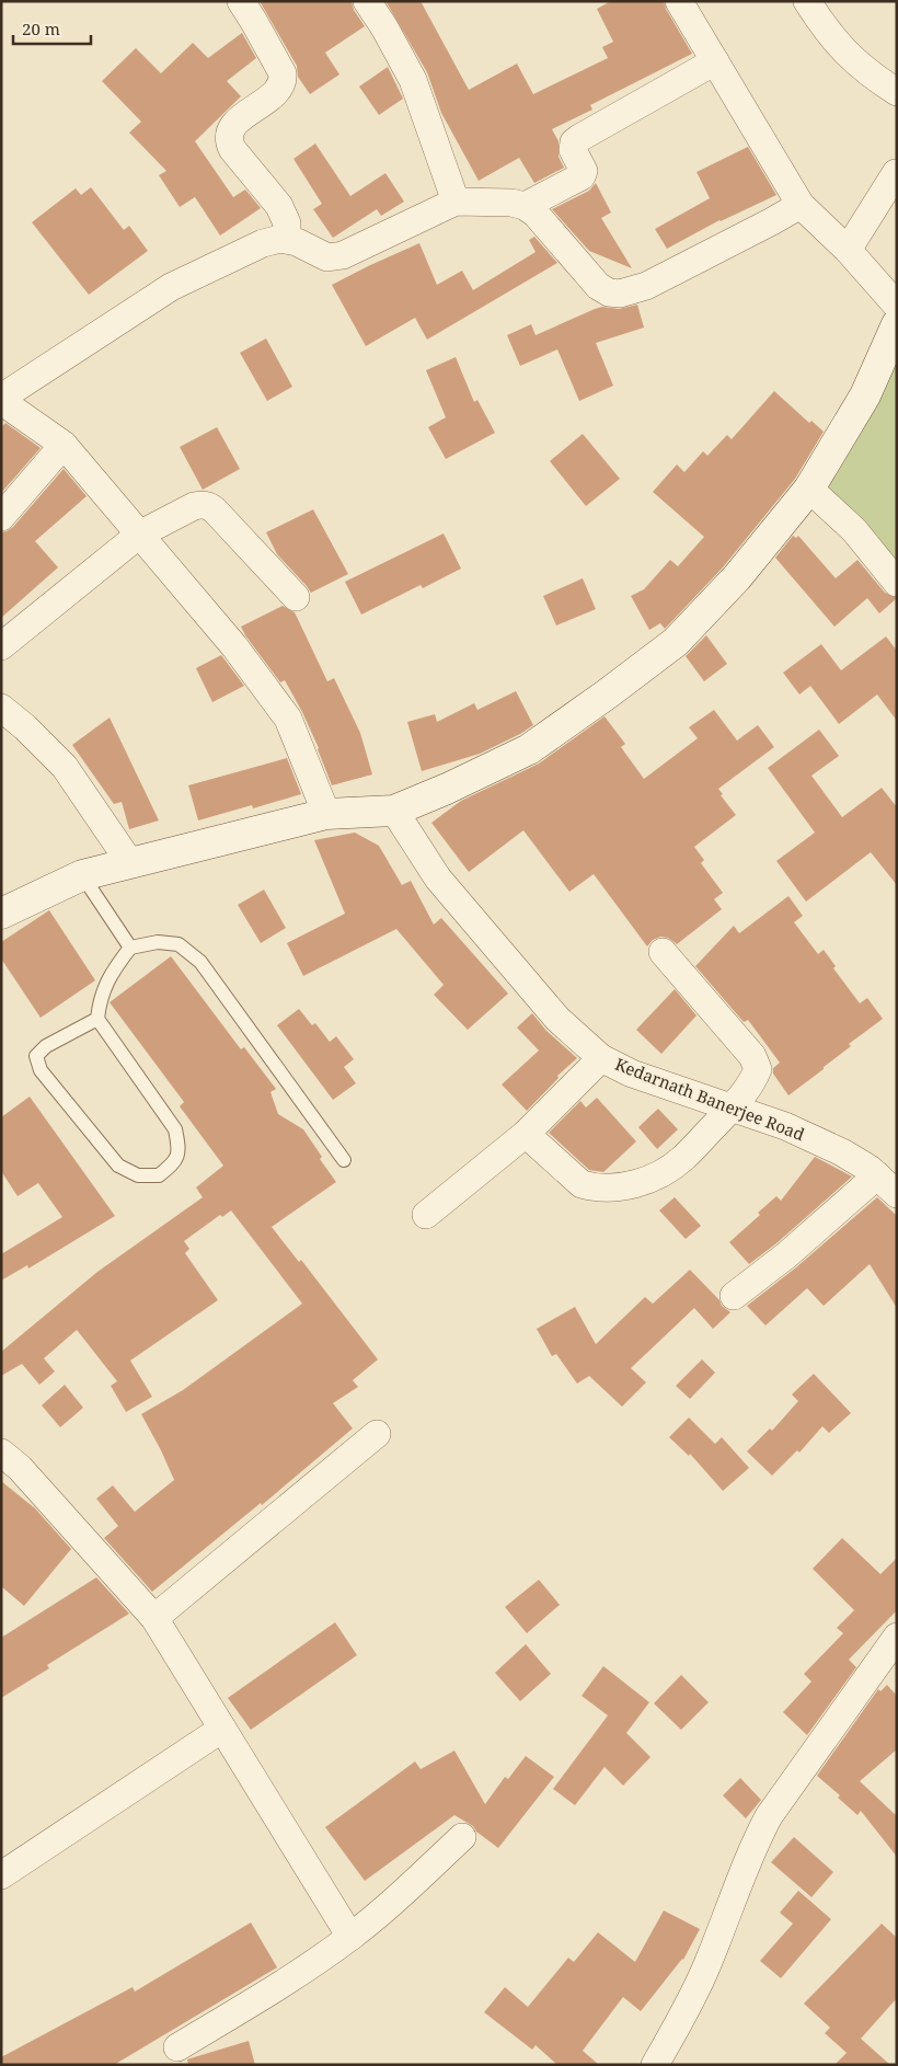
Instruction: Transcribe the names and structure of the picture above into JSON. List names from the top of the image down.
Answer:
{
  "streets": {
    "street": ["Kedarnath Banerjee Road"]
  },
  "scale_bar": "20 m"
}
